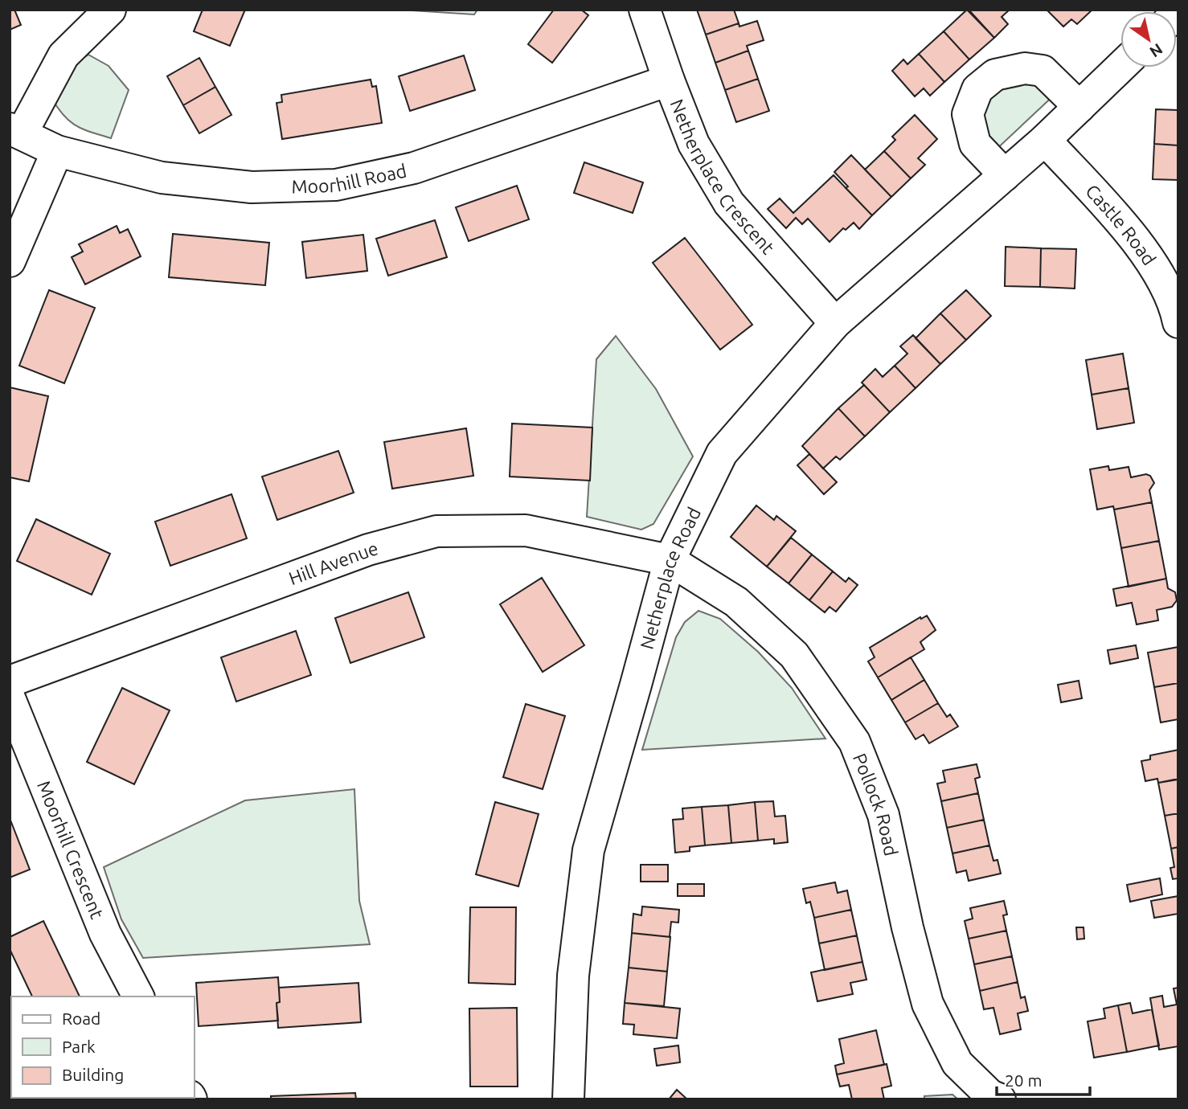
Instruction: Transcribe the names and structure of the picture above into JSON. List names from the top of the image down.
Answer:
{
  "streets": {
    "street": [
      "Netherplace Crescent",
      "Moorhill Road",
      "Castle Road",
      "Hill Avenue",
      "Netherplace Road",
      "Pollock Road",
      "Moorhill Crescent"
    ]
  },
  "crossings": [
    ["Netherplace Crescent", "Moorhill Road"],
    ["Netherplace Crescent", "Netherplace Road"],
    ["Castle Road", "Netherplace Road"],
    ["Hill Avenue", "Netherplace Road"],
    ["Hill Avenue", "Pollock Road"],
    ["Netherplace Road", "Pollock Road"]
  ],
  "legend": ["Road", "Park", "Building"],
  "scale_bar": "20 m",
  "north": "bottom right"
}
